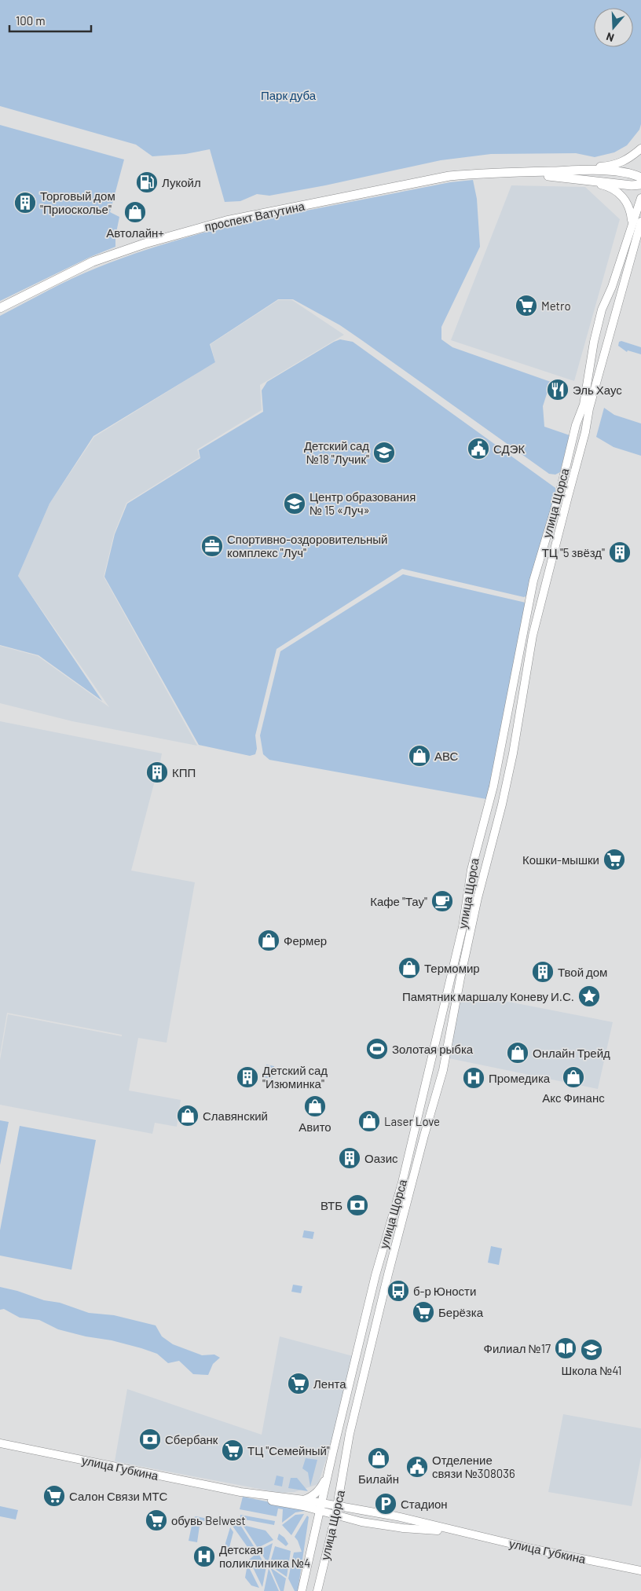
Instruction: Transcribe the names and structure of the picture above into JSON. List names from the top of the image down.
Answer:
{
  "streets": {
    "main road": ["проспект Ватутина", "улица Щорса", "улица Губкина"]
  },
  "crossings": [
    ["улица Щорса", "улица Губкина"]
  ],
  "parks": ["Парк дуба"],
  "places": {
    "fuel station": ["Лукойл"],
    "building": [
      "Торговый дом \"Приосколье\"",
      "ТЦ \"5 звёзд\"",
      "КПП",
      "Твой дом",
      "Детский сад \"Изюминка\"",
      "Оазис"
    ],
    "shop": [
      "Автолайн+",
      "АВС",
      "Фермер",
      "Термомир",
      "Онлайн Трейд",
      "Акс Финанс",
      "Авито",
      "Славянский",
      "Laser Love",
      "Билайн"
    ],
    "supermarket": [
      "Metro",
      "Кошки-мышки",
      "Берёзка",
      "Лента",
      "ТЦ \"Семейный\"",
      "Салон Связи МТС",
      "обувь Belwest"
    ],
    "restaurant": ["Эль Хаус"],
    "public building": ["СДЭК", "Отделение связи №308036"],
    "school or university": ["Детский сад №18 \"Лучик\"", "Центр образования № 15 «Луч»", "Школа №41"],
    "office": ["Спортивно-оздоровительный комплекс \"Луч\""],
    "cafe": ["Кафе \"Тау\""],
    "place": ["Памятник маршалу Коневу И.С."],
    "sports": ["Золотая рыбка"],
    "hospital": ["Промедика", "Детская поликлиника №4"],
    "bank": ["ВТБ", "Сбербанк"],
    "bus stop": ["б-р Юности"],
    "library": ["Филиал №17"],
    "parking": ["Стадион"]
  },
  "scale_bar": "100 m",
  "north": "bottom"
}
